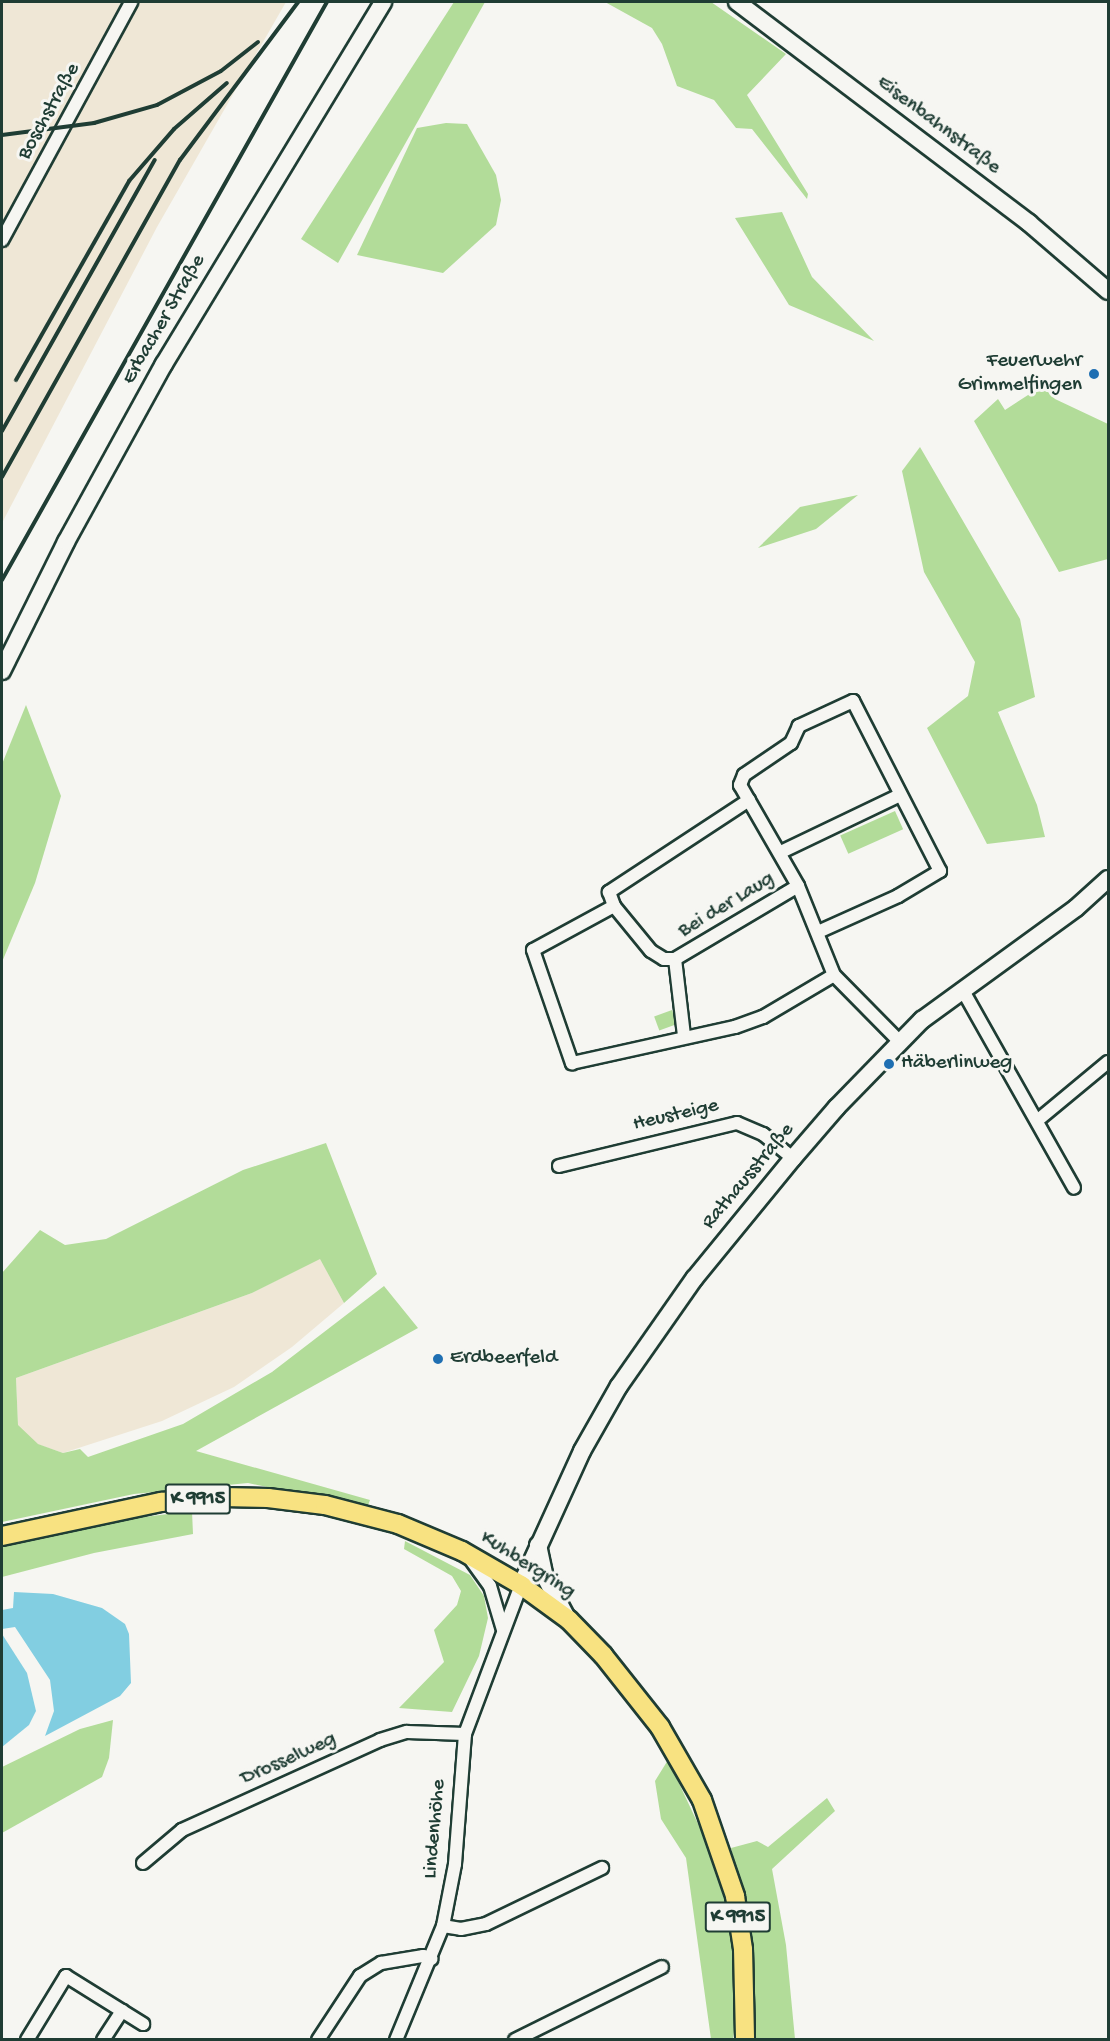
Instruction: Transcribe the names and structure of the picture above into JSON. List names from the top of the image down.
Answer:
{
  "streets": {
    "main road": ["K 9915", "Kuhbergring"],
    "street": [
      "Boschstraße",
      "Eisenbahnstraße",
      "Erbacher Straße",
      "Bei der Laug",
      "Heusteige",
      "Rathausstraße",
      "Drosselweg",
      "Lindenhöhe"
    ]
  },
  "crossings": [
    ["Bei der Laug", "Rathausstraße"],
    ["Heusteige", "Rathausstraße"],
    ["Rathausstraße", "Kuhbergring"],
    ["Rathausstraße", "Lindenhöhe"],
    ["Kuhbergring", "Lindenhöhe"],
    ["Drosselweg", "Lindenhöhe"]
  ],
  "places": ["Feuerwehr Grimmelfingen", "Häberlinweg", "Erdbeerfeld"]
}
